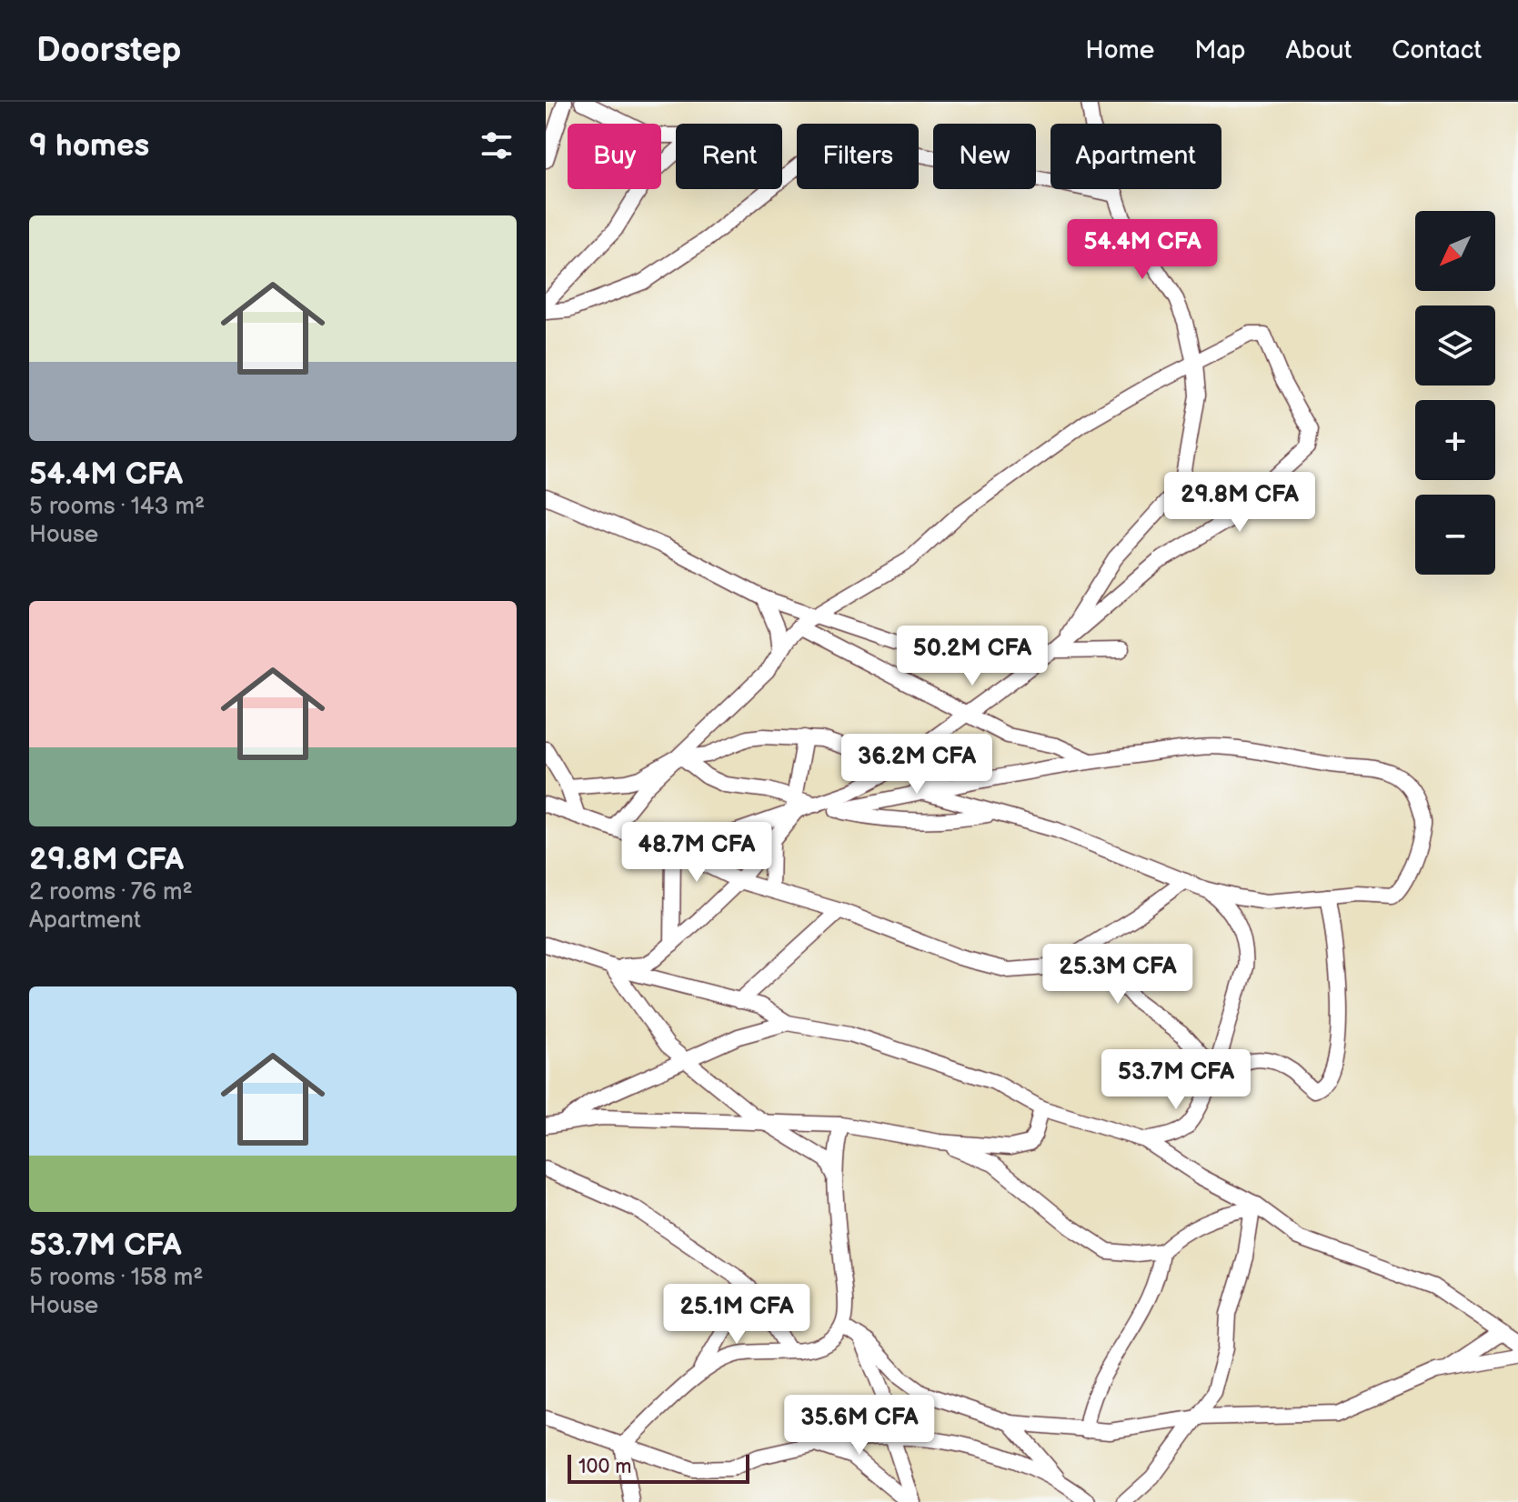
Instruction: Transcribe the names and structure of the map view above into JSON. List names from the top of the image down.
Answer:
{
  "scale_bar": "100 m",
  "north": "bottom left",
  "page": {
    "header": "Doorstep",
    "nav": [
      "Home",
      "Map",
      "About",
      "Contact"
    ],
    "heading": "9 homes",
    "chip": [
      "Buy",
      "Rent",
      "Filters",
      "New",
      "Apartment"
    ],
    "list": [
      {
        "name": "54.4M CFA",
        "note": "5 rooms · 143 m² · House"
      },
      {
        "name": "29.8M CFA",
        "note": "2 rooms · 76 m² · Apartment"
      },
      {
        "name": "53.7M CFA",
        "note": "5 rooms · 158 m² · House"
      }
    ],
    "map_buttons": ["+", "−"],
    "price": [
      "54.4M CFA",
      "29.8M CFA",
      "50.2M CFA",
      "36.2M CFA",
      "48.7M CFA",
      "25.3M CFA",
      "53.7M CFA",
      "25.1M CFA",
      "35.6M CFA"
    ],
    "scale": "100 m"
  }
}
